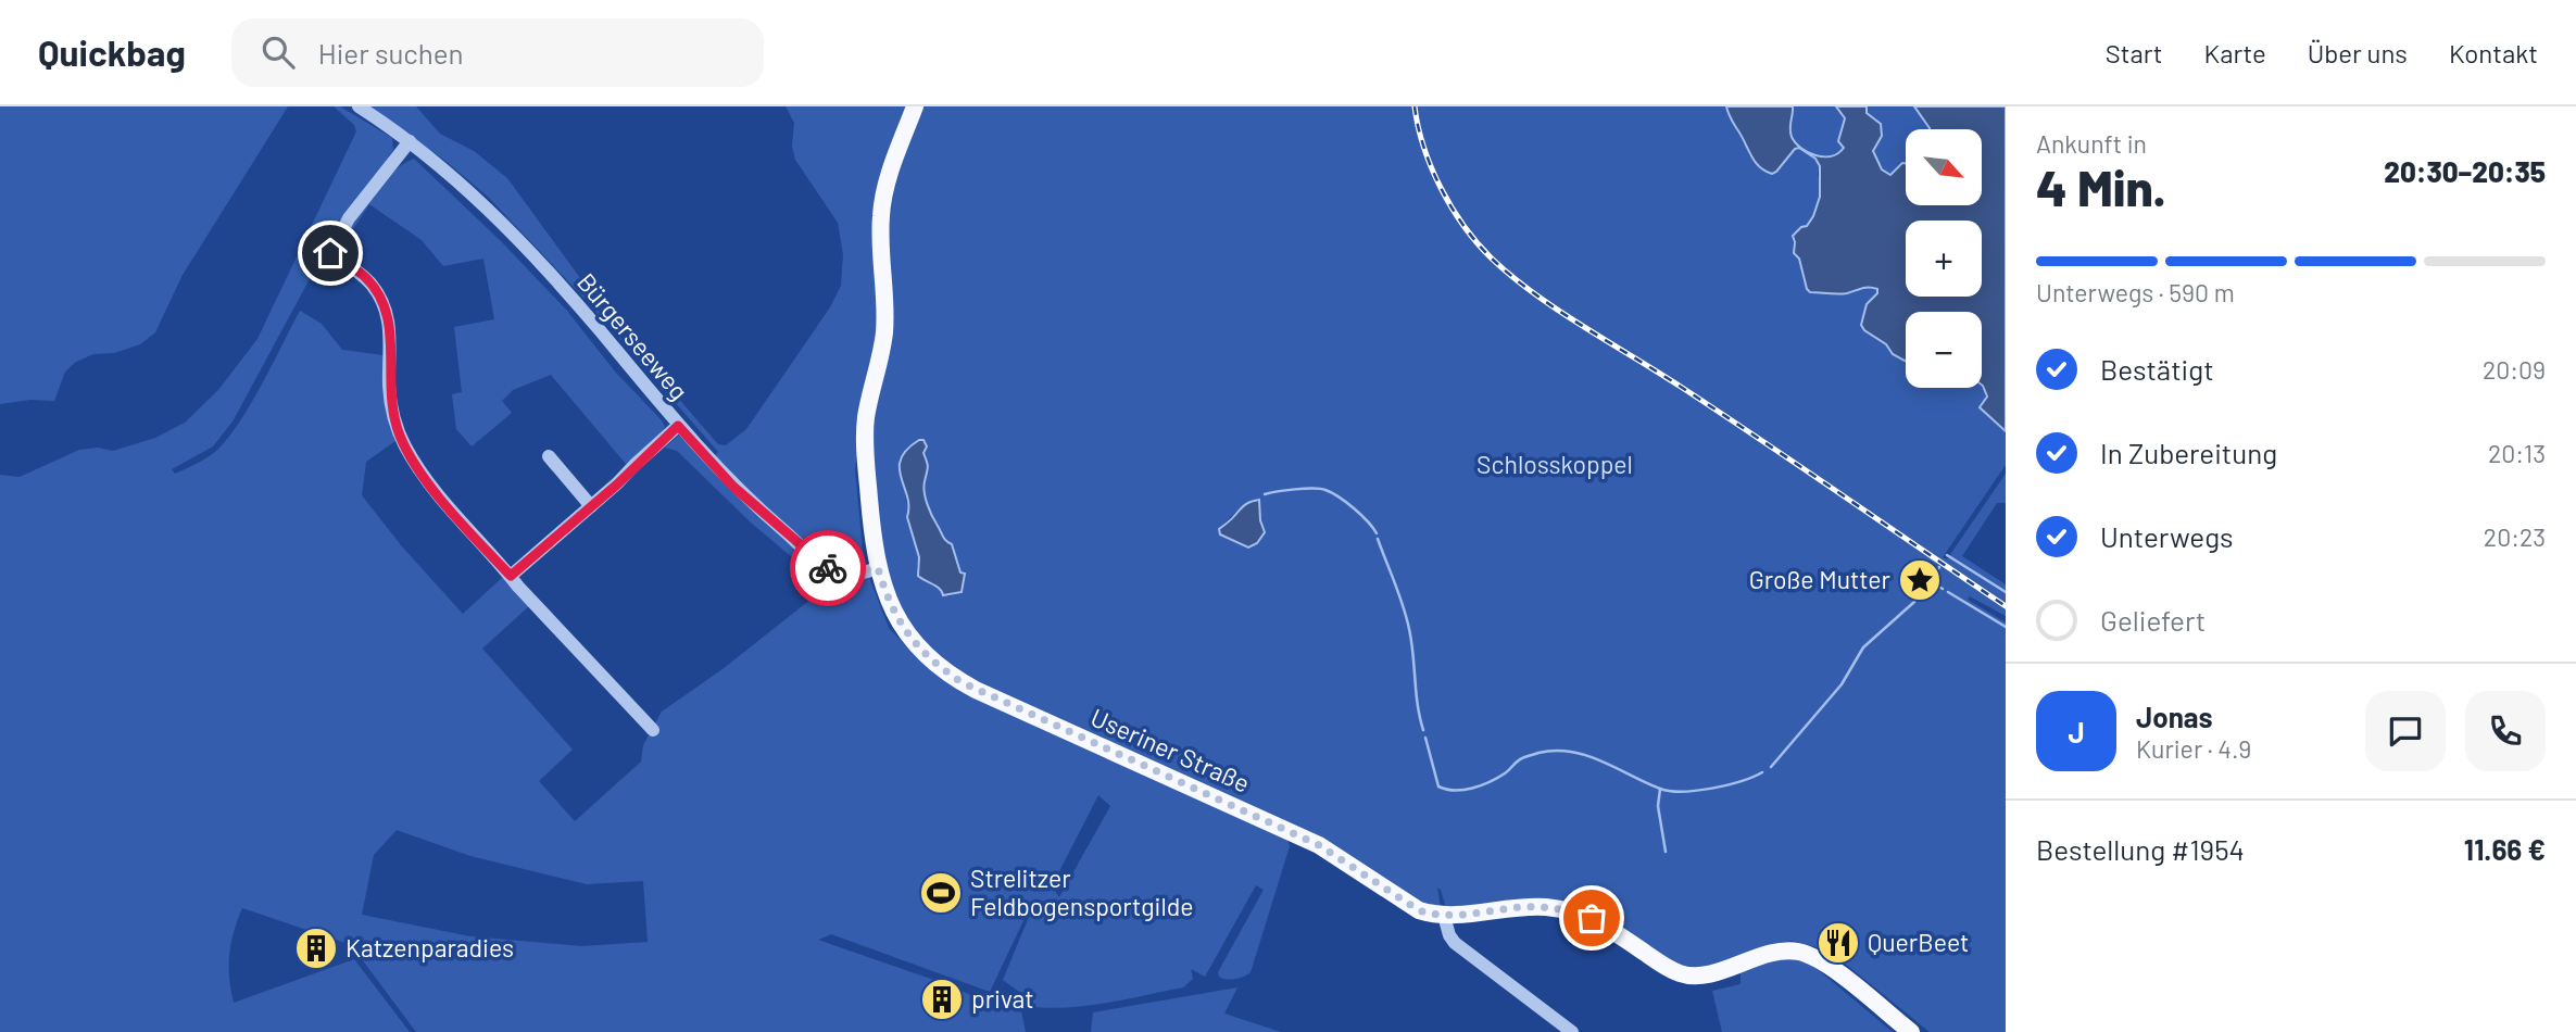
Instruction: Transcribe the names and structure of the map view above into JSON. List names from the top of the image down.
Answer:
{
  "streets": {
    "main road": ["Useriner Straße"],
    "street": ["Bürgerseeweg"]
  },
  "crossings": [
    ["Bürgerseeweg", "Useriner Straße"]
  ],
  "parks": ["Schlosskoppel"],
  "places": {
    "place": ["Große Mutter"],
    "sports": ["Strelitzer Feldbogensportgilde"],
    "restaurant": ["QuerBeet"],
    "building": ["Katzenparadies", "privat"]
  },
  "north": "bottom right",
  "page": {
    "header": "Quickbag",
    "search": "Hier suchen",
    "nav": [
      "Start",
      "Karte",
      "Über uns",
      "Kontakt"
    ],
    "heading": ["4 Min.", "Ankunft in", "20:30–20:35"],
    "panel": [
      "Jonas",
      "Kurier · 4.9",
      "Bestellung #1954",
      "11.66 €"
    ],
    "map_buttons": ["+", "−"],
    "bar": "Unterwegs · 590 m",
    "list": [
      ["Bestätigt", "20:09"],
      ["In Zubereitung", "20:13"],
      ["Unterwegs", "20:23"],
      "Geliefert"
    ],
    "round": "J"
  }
}
